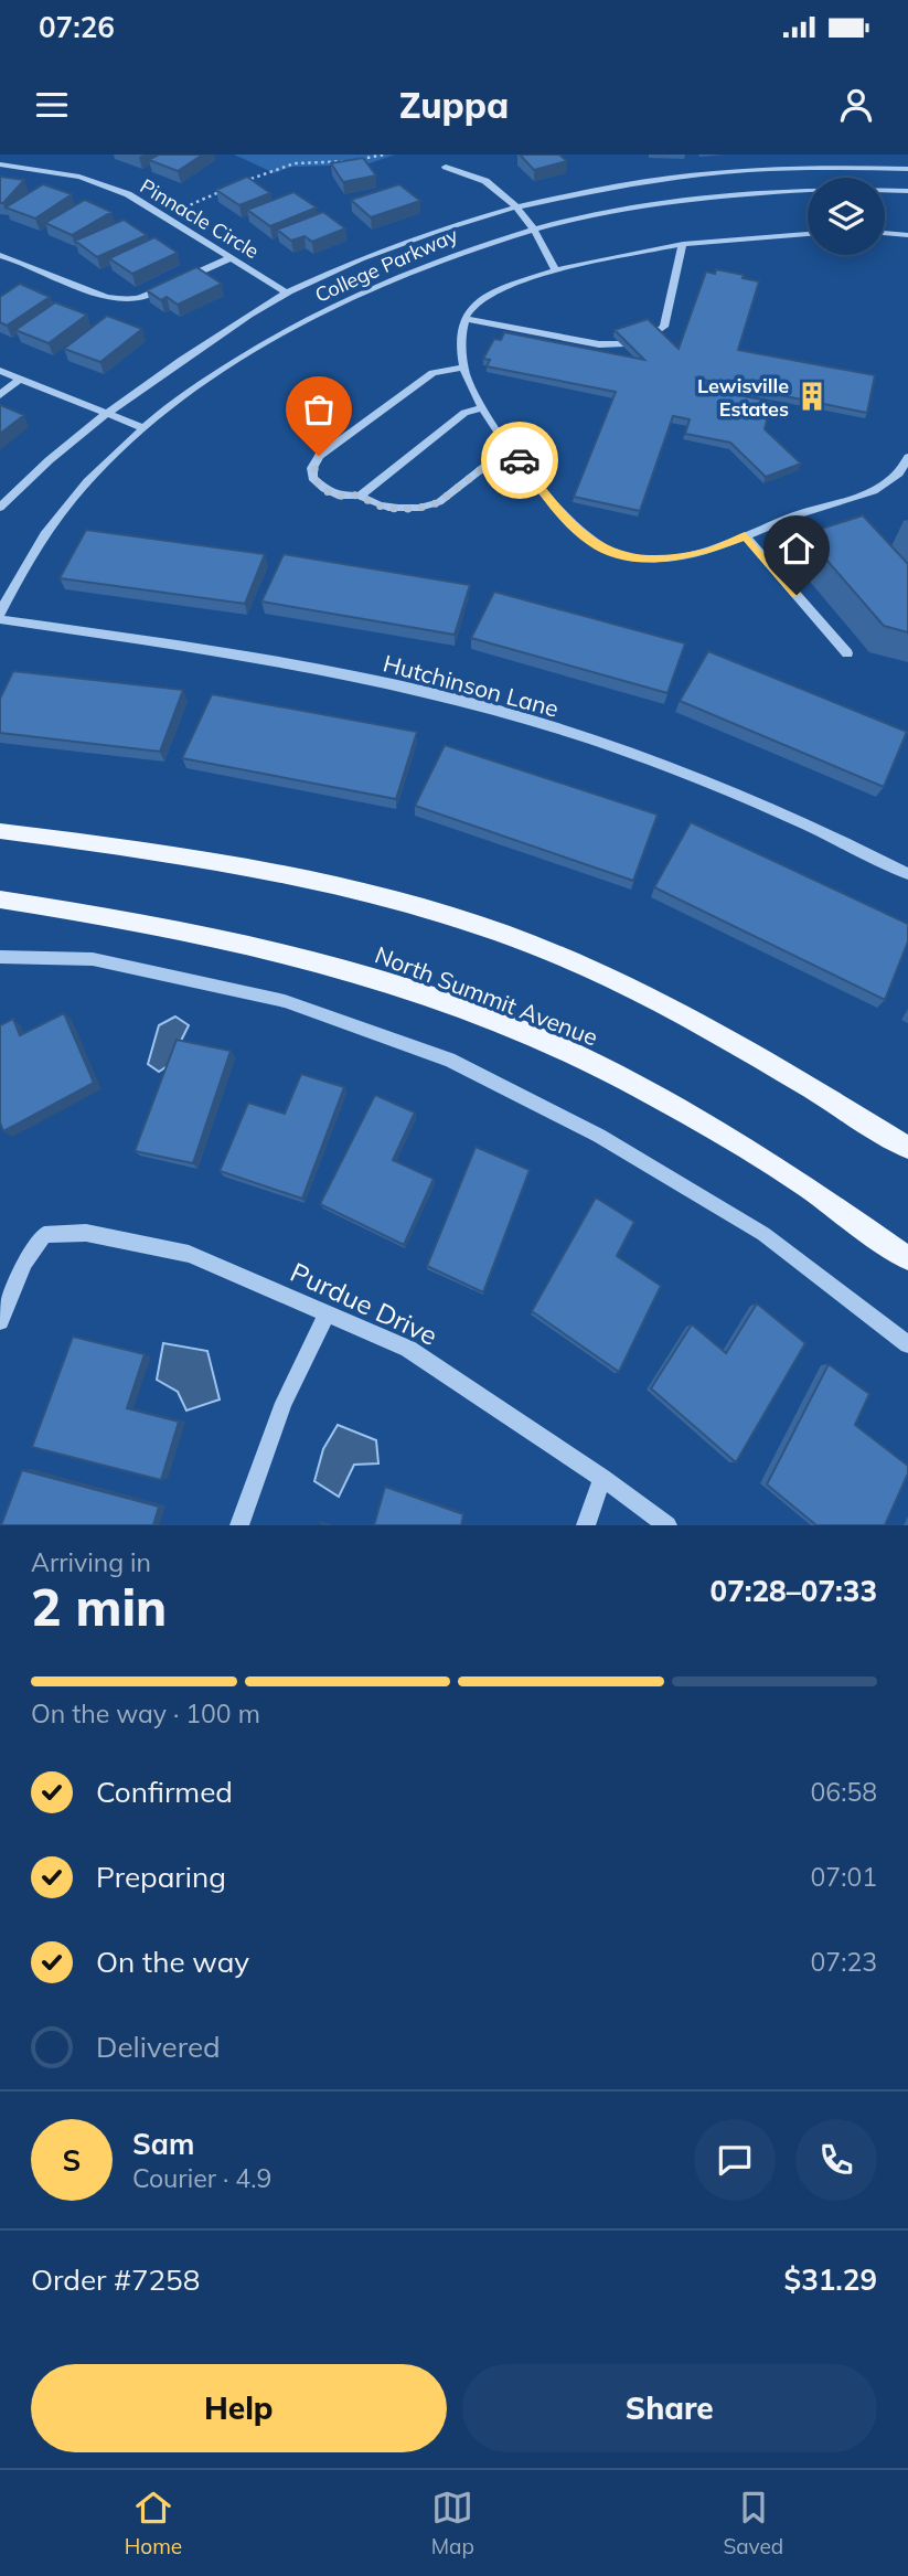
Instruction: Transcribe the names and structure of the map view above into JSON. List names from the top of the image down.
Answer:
{
  "streets": {
    "main road": ["North Summit Avenue"],
    "street": [
      "Pinnacle Circle",
      "College Parkway",
      "Hutchinson Lane",
      "Purdue Drive"
    ]
  },
  "crossings": [
    ["Pinnacle Circle", "College Parkway"]
  ],
  "places": {
    "building": ["Lewisville Estates"]
  },
  "page": {
    "status": "07:26",
    "header": "Zuppa",
    "heading": ["2 min", "Arriving in", "07:28–07:33"],
    "panel": [
      "Sam",
      "Courier · 4.9",
      "Order #7258",
      "$31.29"
    ],
    "bar": "On the way · 100 m",
    "list": [
      ["Confirmed", "06:58"],
      ["Preparing", "07:01"],
      ["On the way", "07:23"],
      "Delivered"
    ],
    "round": "S",
    "buttons": ["Help", "Share"],
    "tabs": ["Home", "Map", "Saved"]
  }
}
